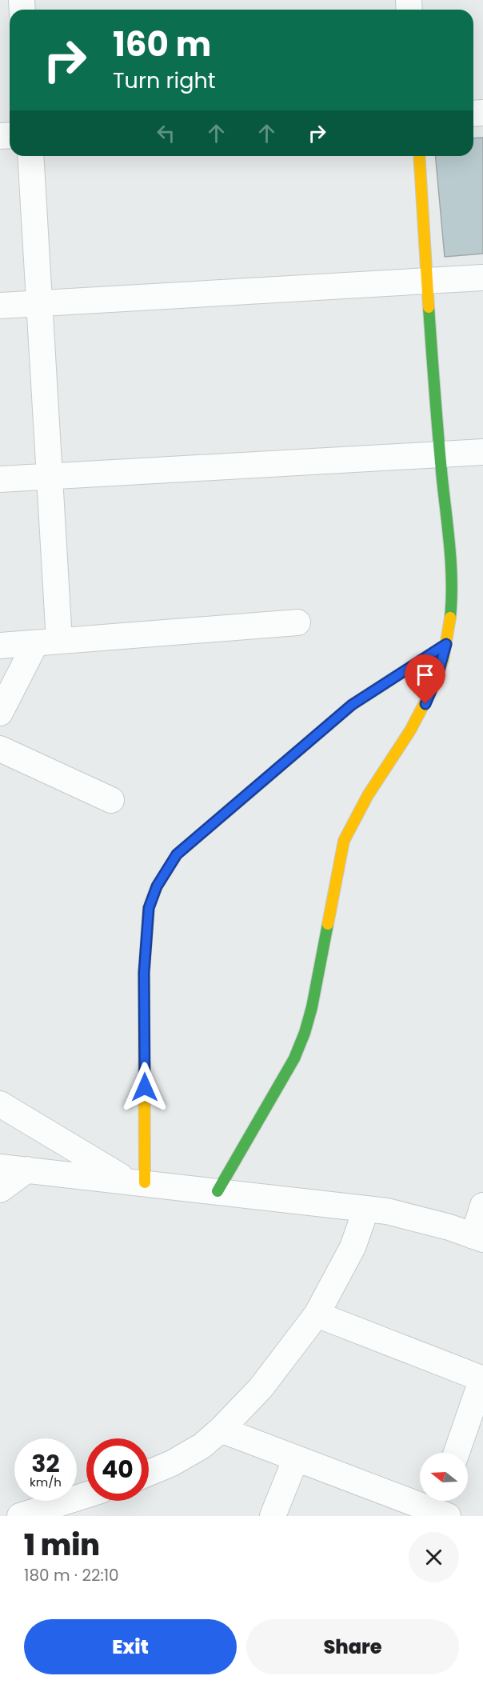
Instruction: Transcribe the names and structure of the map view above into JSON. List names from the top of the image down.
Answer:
{
  "north": "left",
  "page": {
    "turn": ["160 m", "Turn right"],
    "speed": "32 km/h",
    "limit": "40",
    "heading": ["1 min", "180 m · 22:10"],
    "buttons": ["Exit", "Share"]
  }
}
